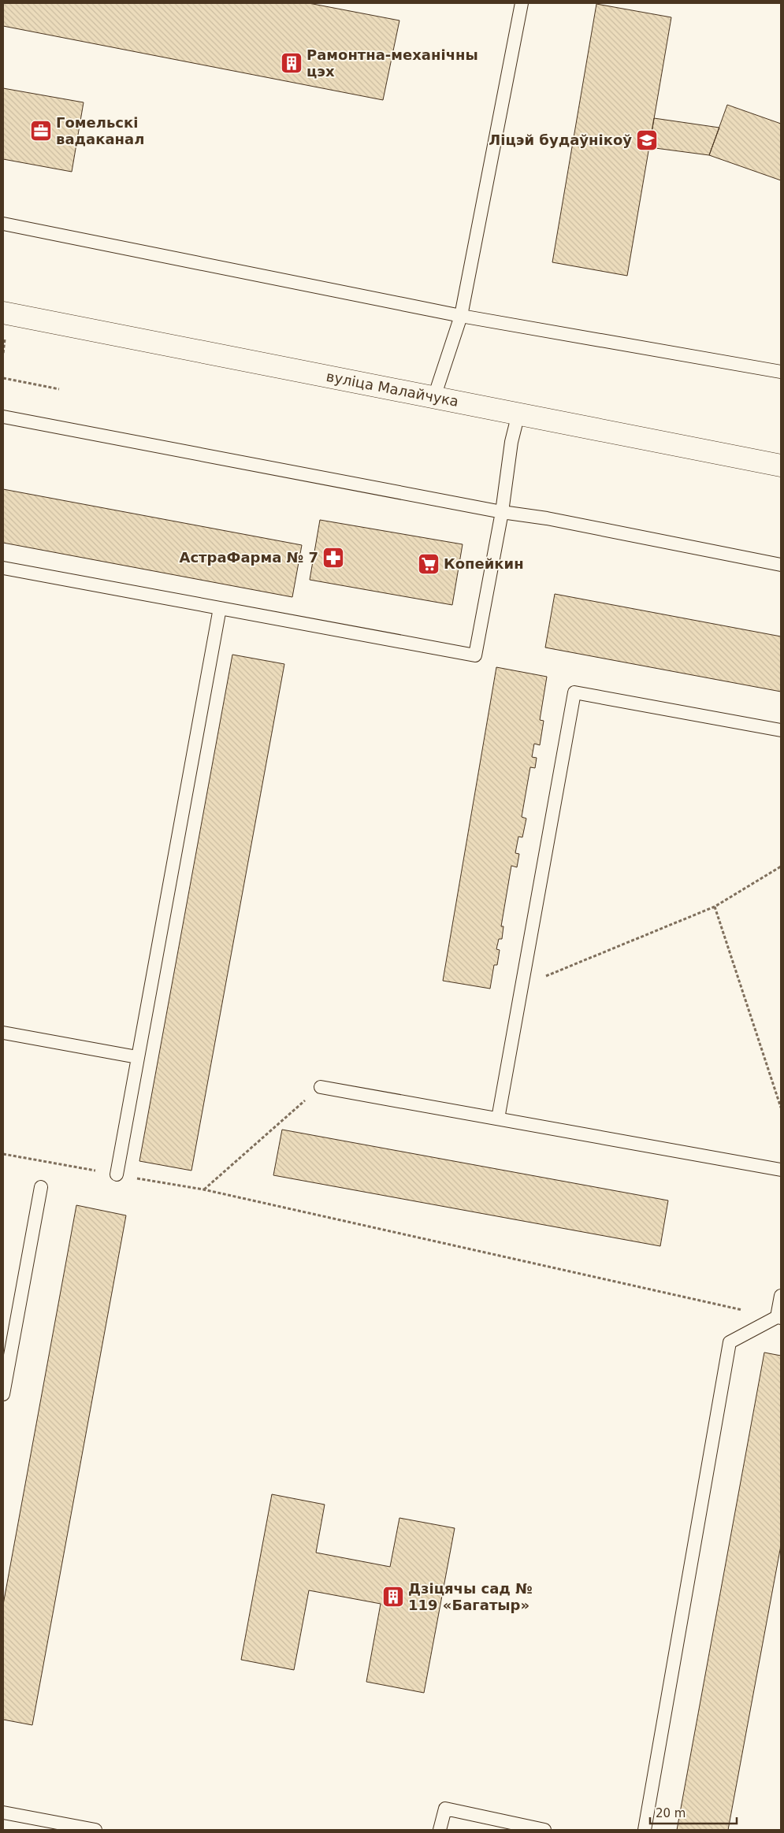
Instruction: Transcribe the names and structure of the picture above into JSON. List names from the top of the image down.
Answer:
{
  "streets": {
    "main road": ["вуліца Малайчука"]
  },
  "places": {
    "building": ["Рамонтна-механічны цэх", "Дзіцячы сад № 119 «Багатыр»"],
    "office": ["Гомельскі вадаканал"],
    "school or university": ["Ліцэй будаўнікоў"],
    "pharmacy": ["АстраФарма № 7"],
    "supermarket": ["Копейкин"]
  },
  "scale_bar": "20 m"
}
